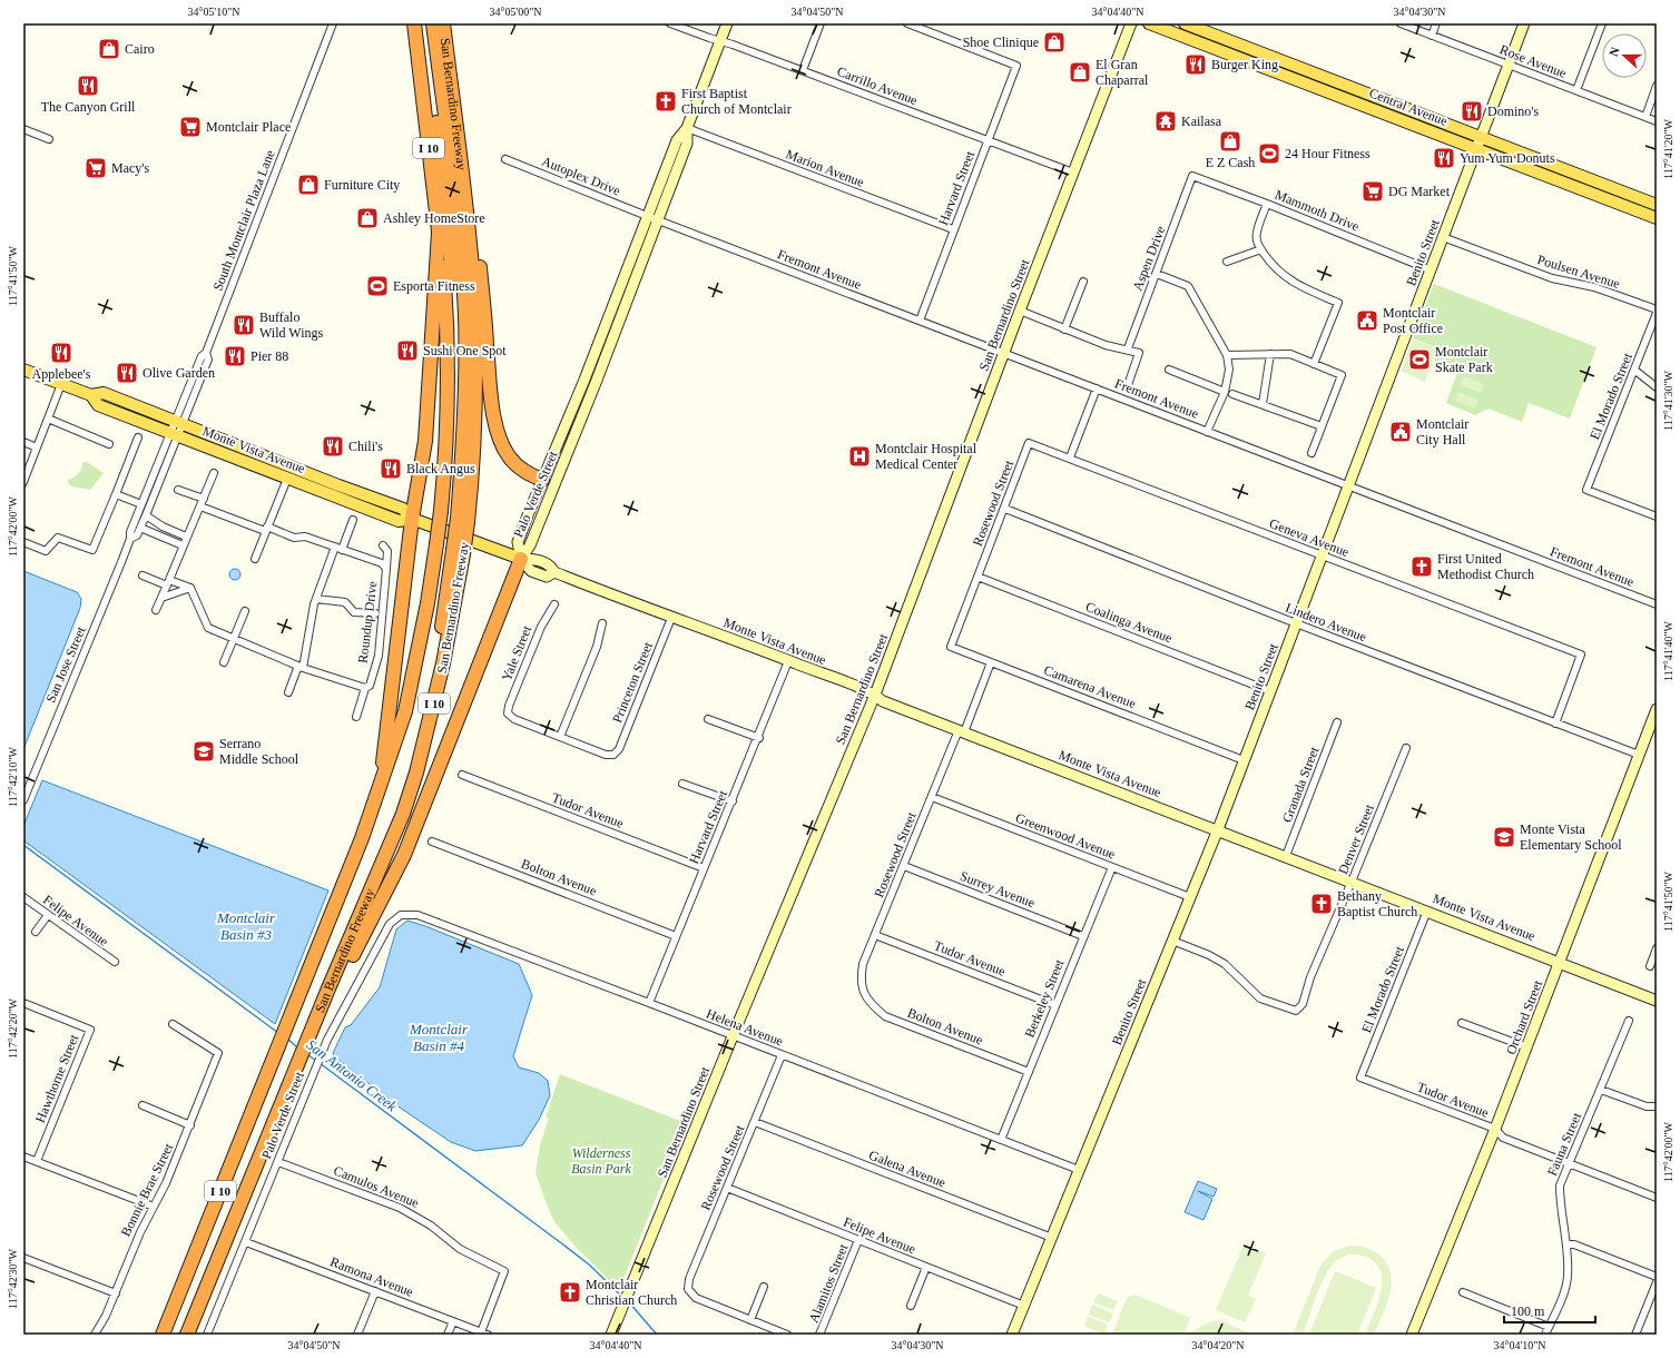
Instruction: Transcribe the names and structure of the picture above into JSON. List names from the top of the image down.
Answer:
{
  "streets": {
    "highway": ["San Bernardino Freeway", "I 10"],
    "main road": ["Central Avenue", "Monte Vista Avenue"],
    "street": [
      "Rose Avenue",
      "Carrillo Avenue",
      "Marion Avenue",
      "Autoplex Drive",
      "Harvard Street",
      "Mammoth Drive",
      "South Montclair Plaza Lane",
      "Benito Street",
      "Aspen Drive",
      "Fremont Avenue",
      "Poulsen Avenue",
      "San Bernardino Street",
      "El Morado Street",
      "Palo Verde Street",
      "Rosewood Street",
      "Geneva Avenue",
      "Roundup Drive",
      "Coalinga Avenue",
      "Lindero Avenue",
      "Yale Street",
      "San Jose Street",
      "Princeton Street",
      "Camarena Avenue",
      "Granada Street",
      "Tudor Avenue",
      "Greenwood Avenue",
      "Denver Street",
      "Bolton Avenue",
      "Surrey Avenue",
      "Felipe Avenue",
      "Berkeley Street",
      "Orchard Street",
      "Helena Avenue",
      "Hawthorne Street",
      "Fauna Street",
      "Galena Avenue",
      "Camulos Avenue",
      "Bonnie Brae Street",
      "Ramona Avenue",
      "Alamitos Street"
    ]
  },
  "crossings": [
    ["Rose Avenue", "Benito Street"],
    ["Carrillo Avenue", "Harvard Street"],
    ["Carrillo Avenue", "San Bernardino Street"],
    ["Carrillo Avenue", "Palo Verde Street"],
    ["Central Avenue", "Benito Street"],
    ["Marion Avenue", "Harvard Street"],
    ["Marion Avenue", "Palo Verde Street"],
    ["Autoplex Drive", "Fremont Avenue"],
    ["Autoplex Drive", "Palo Verde Street"],
    ["Harvard Street", "Fremont Avenue"],
    ["Harvard Street", "Monte Vista Avenue"],
    ["Harvard Street", "Tudor Avenue"],
    ["Harvard Street", "Bolton Avenue"],
    ["Harvard Street", "Helena Avenue"],
    ["Mammoth Drive", "Benito Street"],
    ["Mammoth Drive", "Aspen Drive"],
    ["South Montclair Plaza Lane", "Monte Vista Avenue"],
    ["South Montclair Plaza Lane", "San Jose Street"],
    ["Benito Street", "Fremont Avenue"],
    ["Benito Street", "Poulsen Avenue"],
    ["Benito Street", "Monte Vista Avenue"],
    ["Benito Street", "Geneva Avenue"],
    ["Benito Street", "Coalinga Avenue"],
    ["Benito Street", "Lindero Avenue"],
    ["Benito Street", "Camarena Avenue"],
    ["Benito Street", "Greenwood Avenue"],
    ["Benito Street", "Denver Street"],
    ["Benito Street", "Felipe Avenue"],
    ["Benito Street", "Helena Avenue"],
    ["Benito Street", "Galena Avenue"],
    ["Fremont Avenue", "San Bernardino Street"],
    ["Fremont Avenue", "Palo Verde Street"],
    ["Poulsen Avenue", "El Morado Street"],
    ["San Bernardino Street", "Monte Vista Avenue"],
    ["San Bernardino Street", "Helena Avenue"],
    ["El Morado Street", "Monte Vista Avenue"],
    ["El Morado Street", "Tudor Avenue"],
    ["Monte Vista Avenue", "Palo Verde Street"],
    ["Monte Vista Avenue", "Rosewood Street"],
    ["Monte Vista Avenue", "San Jose Street"],
    ["Monte Vista Avenue", "Princeton Street"],
    ["Monte Vista Avenue", "Granada Street"],
    ["Monte Vista Avenue", "Denver Street"],
    ["Monte Vista Avenue", "Orchard Street"],
    ["Palo Verde Street", "Helena Avenue"],
    ["Palo Verde Street", "Camulos Avenue"],
    ["Palo Verde Street", "Ramona Avenue"],
    ["Rosewood Street", "Geneva Avenue"],
    ["Rosewood Street", "Coalinga Avenue"],
    ["Rosewood Street", "Lindero Avenue"],
    ["Rosewood Street", "Camarena Avenue"],
    ["Rosewood Street", "Tudor Avenue"],
    ["Rosewood Street", "Greenwood Avenue"],
    ["Rosewood Street", "Bolton Avenue"],
    ["Rosewood Street", "Surrey Avenue"],
    ["Rosewood Street", "Felipe Avenue"],
    ["Rosewood Street", "Helena Avenue"],
    ["Rosewood Street", "Galena Avenue"],
    ["Geneva Avenue", "Lindero Avenue"],
    ["Lindero Avenue", "Orchard Street"],
    ["Yale Street", "Princeton Street"],
    ["Tudor Avenue", "Berkeley Street"],
    ["Tudor Avenue", "Orchard Street"],
    ["Tudor Avenue", "Fauna Street"],
    ["Greenwood Avenue", "Berkeley Street"],
    ["Bolton Avenue", "Berkeley Street"],
    ["Surrey Avenue", "Berkeley Street"],
    ["Felipe Avenue", "Alamitos Street"],
    ["Berkeley Street", "Helena Avenue"],
    ["Camulos Avenue", "Ramona Avenue"]
  ],
  "water": ["Montclair Basin #3", "Montclair Basin #4", "San Antonio Creek"],
  "parks": ["Wilderness Basin Park"],
  "places": {
    "shop": [
      "Shoe Clinique",
      "Cairo",
      "El Gran Chaparral",
      "E Z Cash",
      "Furniture City",
      "Ashley HomeStore"
    ],
    "restaurant": [
      "Burger King",
      "The Canyon Grill",
      "Domino's",
      "Yum Yum Donuts",
      "Buffalo Wild Wings",
      "Sushi One Spot",
      "Applebee's",
      "Pier 88",
      "Olive Garden",
      "Chili's",
      "Black Angus"
    ],
    "church": [
      "First Baptist Church of Montclair",
      "First United Methodist Church",
      "Bethany Baptist Church",
      "Montclair Christian Church"
    ],
    "temple": ["Kailasa"],
    "supermarket": ["Montclair Place", "Macy's", "DG Market"],
    "sports": ["24 Hour Fitness", "Esporta Fitness", "Montclair Skate Park"],
    "public building": ["Montclair Post Office", "Montclair City Hall"],
    "hospital": ["Montclair Hospital Medical Center"],
    "school or university": ["Serrano Middle School", "Monte Vista Elementary School"]
  },
  "scale_bar": "100 m",
  "north": "left",
  "coordinates": [
    "34°05'10\"N",
    "34°05'00\"N",
    "34°04'50\"N",
    "34°04'40\"N",
    "34°04'30\"N",
    "117°41'20\"W",
    "117°41'50\"W",
    "117°41'30\"W",
    "117°42'00\"W",
    "117°41'40\"W",
    "117°42'10\"W",
    "117°42'20\"W",
    "117°42'30\"W",
    "34°04'20\"N",
    "34°04'10\"N"
  ]
}
